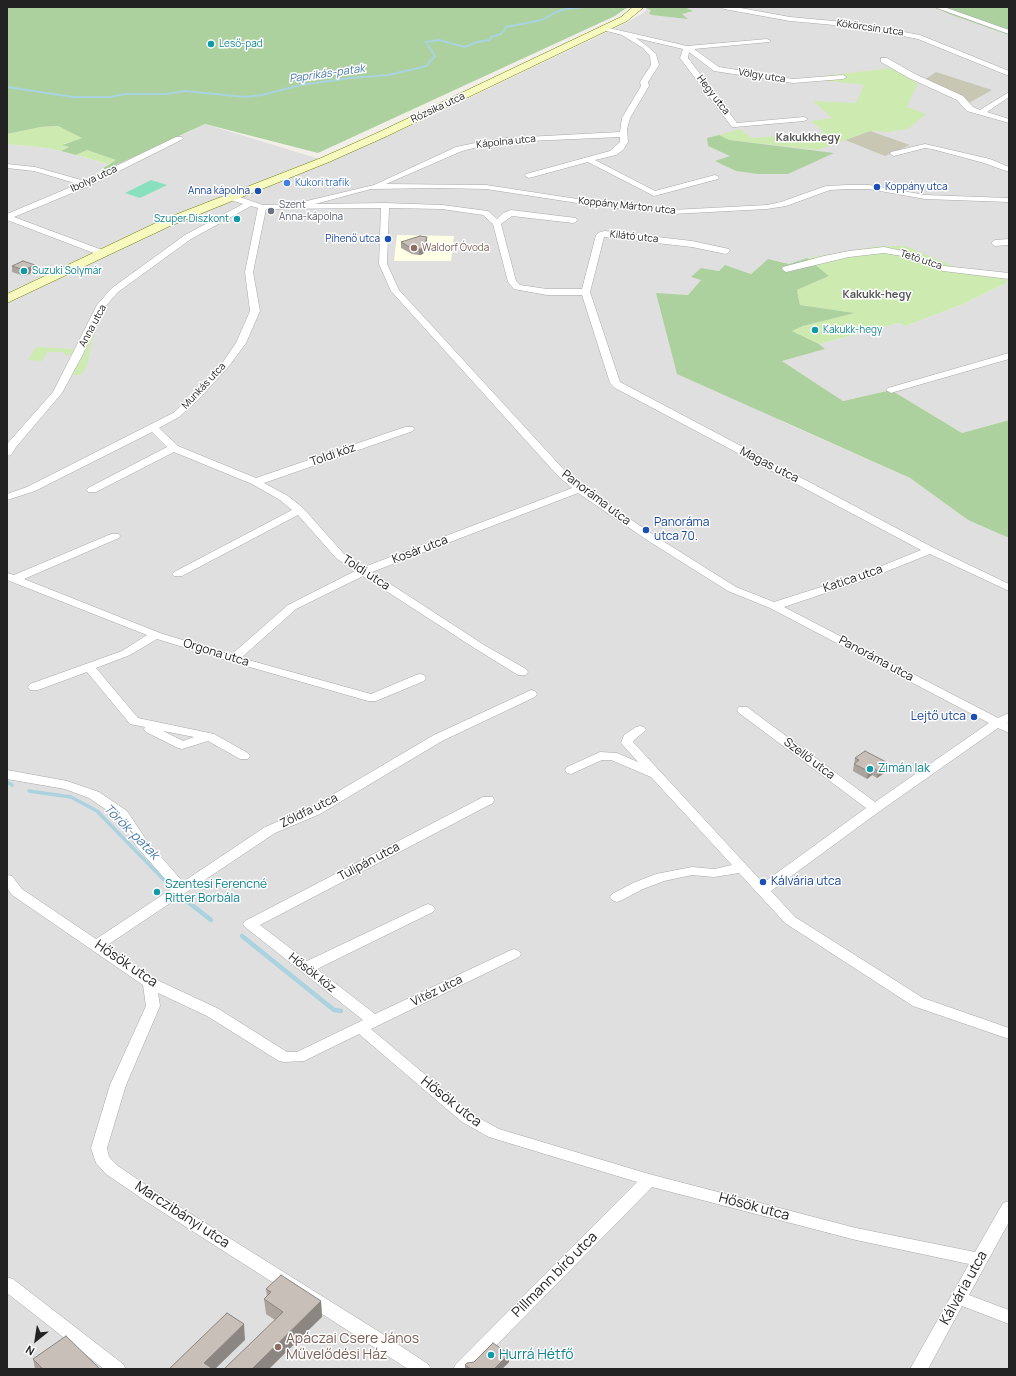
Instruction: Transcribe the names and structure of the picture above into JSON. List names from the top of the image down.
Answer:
{
  "streets": {
    "main road": ["Rózsika utca"],
    "street": [
      "Kökörcsin utca",
      "Völgy utca",
      "Hegy utca",
      "Kápolna utca",
      "Ibolya utca",
      "Koppány Márton utca",
      "Kilátó utca",
      "Tető utca",
      "Anna utca",
      "Munkás utca",
      "Toldi köz",
      "Magas utca",
      "Panoráma utca",
      "Kosár utca",
      "Toldi utca",
      "Katica utca",
      "Orgona utca",
      "Szellő utca",
      "Zöldfa utca",
      "Tulipán utca",
      "Hősök utca",
      "Hősök köz",
      "Vitéz utca",
      "Marczibányi utca",
      "Pillmann bíró utca",
      "Kálvária utca"
    ]
  },
  "crossings": [
    ["Völgy utca", "Hegy utca"],
    ["Völgy utca", "Rózsika utca"],
    ["Rózsika utca", "Ibolya utca"],
    ["Kápolna utca", "Koppány Márton utca"],
    ["Kilátó utca", "Magas utca"],
    ["Munkás utca", "Toldi utca"],
    ["Toldi köz", "Toldi utca"],
    ["Magas utca", "Katica utca"],
    ["Panoráma utca", "Kosár utca"],
    ["Panoráma utca", "Katica utca"],
    ["Kosár utca", "Toldi utca"],
    ["Kosár utca", "Orgona utca"],
    ["Zöldfa utca", "Hősök utca"],
    ["Tulipán utca", "Hősök köz"],
    ["Hősök utca", "Hősök köz"],
    ["Hősök utca", "Vitéz utca"],
    ["Hősök utca", "Marczibányi utca"],
    ["Hősök utca", "Pillmann bíró utca"],
    ["Hősök utca", "Kálvária utca"],
    ["Hősök köz", "Vitéz utca"]
  ],
  "districts": ["Kakukkhegy", "Kakukk-hegy"],
  "water": ["Paprikás-patak", "Török-patak"],
  "places": [
    "Leső-pad",
    "Kukori trafik",
    "Koppány utca",
    "Anna kápolna",
    "Szent Anna-kápolna",
    "Szuper Diszkont",
    "Pihenő utca",
    "Waldorf Óvoda",
    "Suzuki Solymár",
    "Kakukk-hegy",
    "Panoráma utca 70.",
    "Lejtő utca",
    "Zimán lak",
    "Kálvária utca",
    "Szentesi Ferencné Ritter Borbála",
    "Apáczai Csere János Művelődési Ház",
    "Hurrá Hétfő"
  ],
  "north": "bottom left"
}
